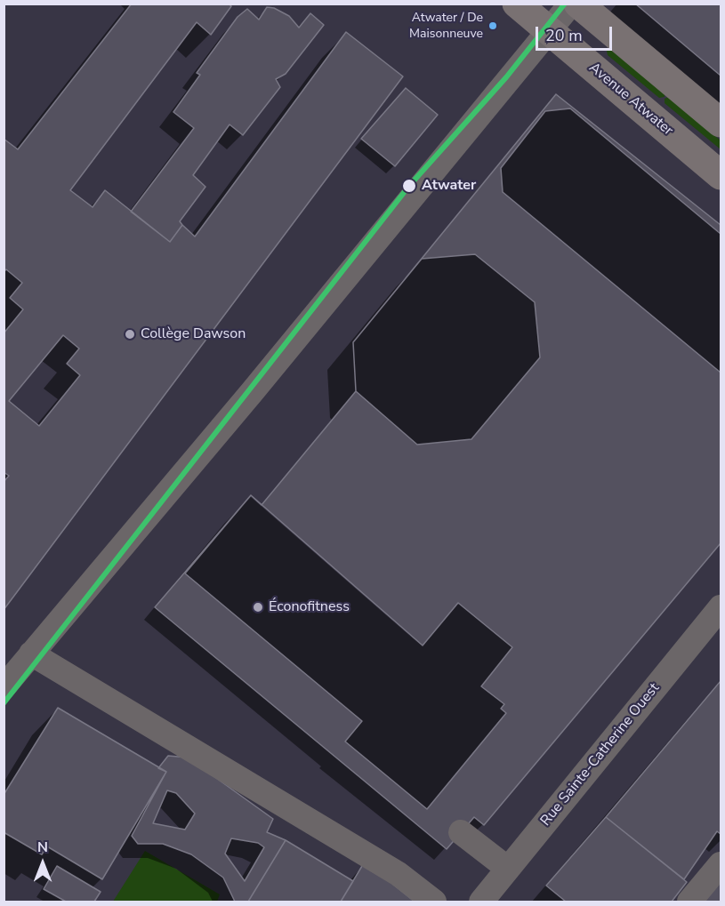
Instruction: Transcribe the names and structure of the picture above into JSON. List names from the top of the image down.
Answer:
{
  "streets": {
    "main road": ["Avenue Atwater"],
    "street": ["Rue Sainte-Catherine Ouest"]
  },
  "places": [
    "Atwater / De Maisonneuve",
    "Atwater",
    "Collège Dawson",
    "Éconofitness"
  ],
  "scale_bar": "20 m",
  "north": "top"
}
